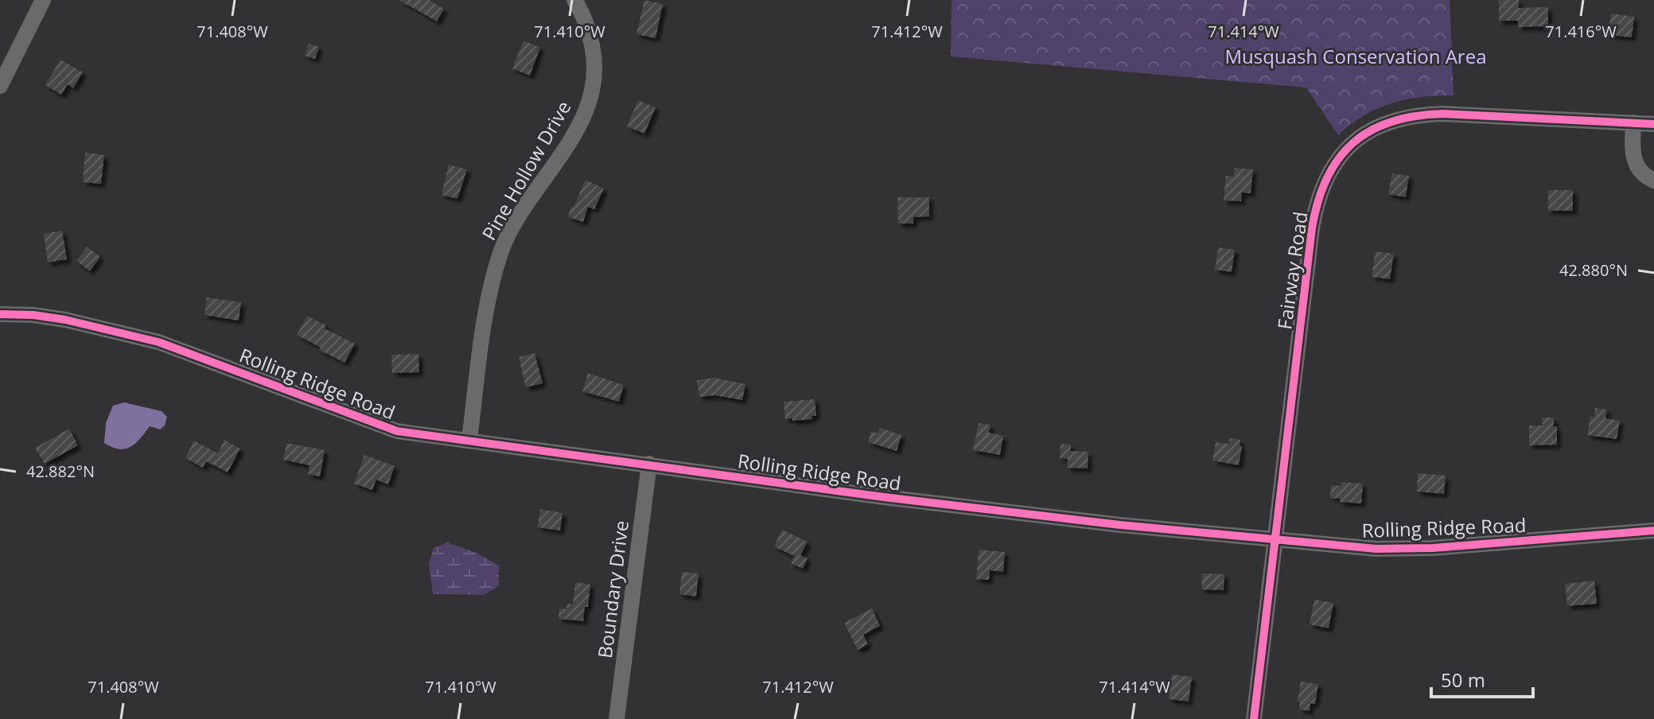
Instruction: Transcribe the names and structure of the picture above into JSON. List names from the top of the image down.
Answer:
{
  "streets": {
    "street": [
      "Pine Hollow Drive",
      "Fairway Road",
      "Rolling Ridge Road",
      "Boundary Drive"
    ]
  },
  "crossings": [
    ["Pine Hollow Drive", "Rolling Ridge Road"],
    ["Fairway Road", "Rolling Ridge Road"],
    ["Rolling Ridge Road", "Boundary Drive"]
  ],
  "parks": ["Musquash Conservation Area"],
  "scale_bar": "50 m",
  "coordinates": [
    "71.408°W",
    "71.410°W",
    "71.412°W",
    "71.414°W",
    "71.416°W",
    "42.880°N",
    "42.882°N"
  ]
}
